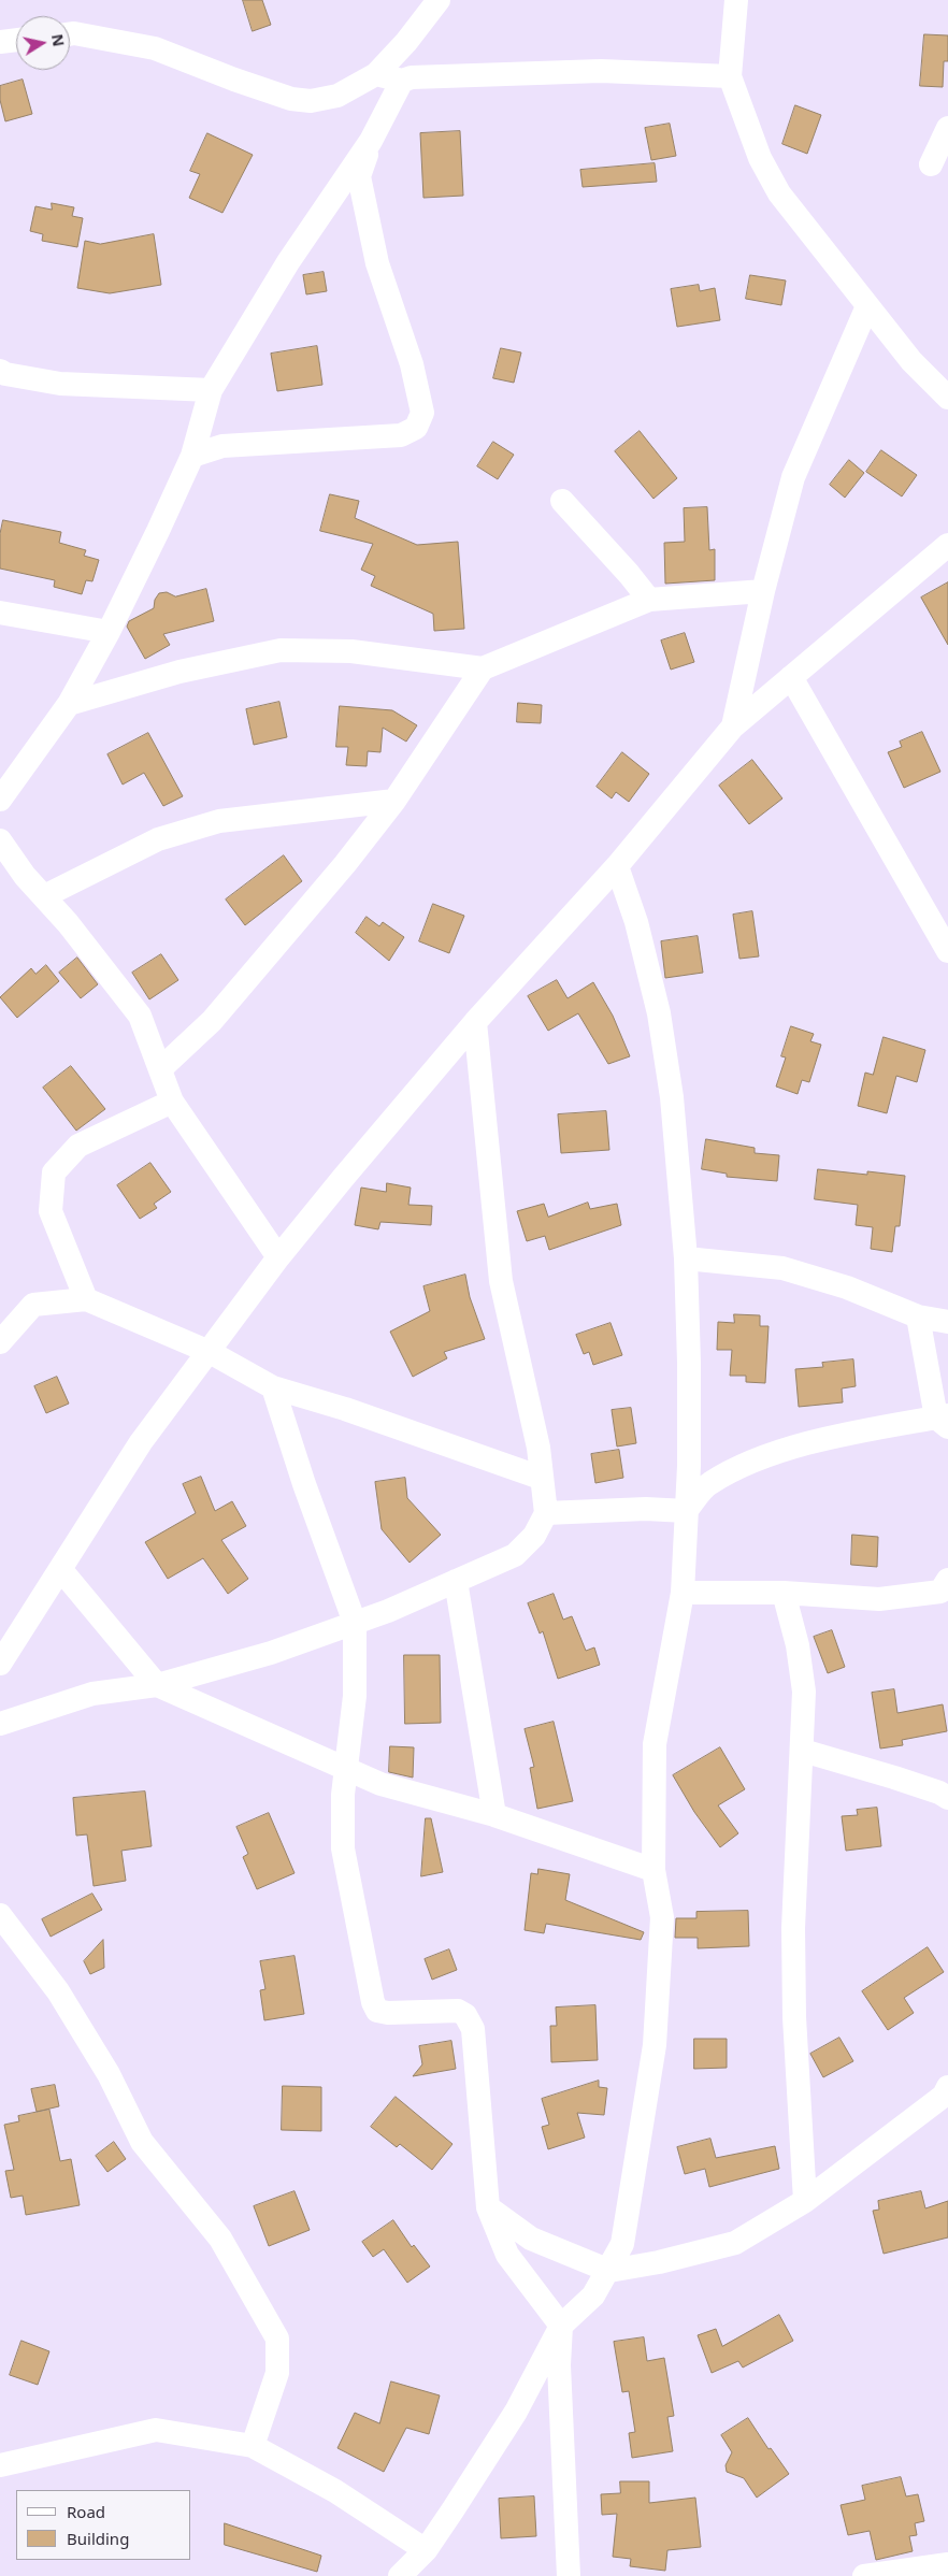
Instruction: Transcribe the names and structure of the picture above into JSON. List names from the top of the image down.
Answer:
{
  "legend": ["Road", "Building"],
  "north": "right"
}
